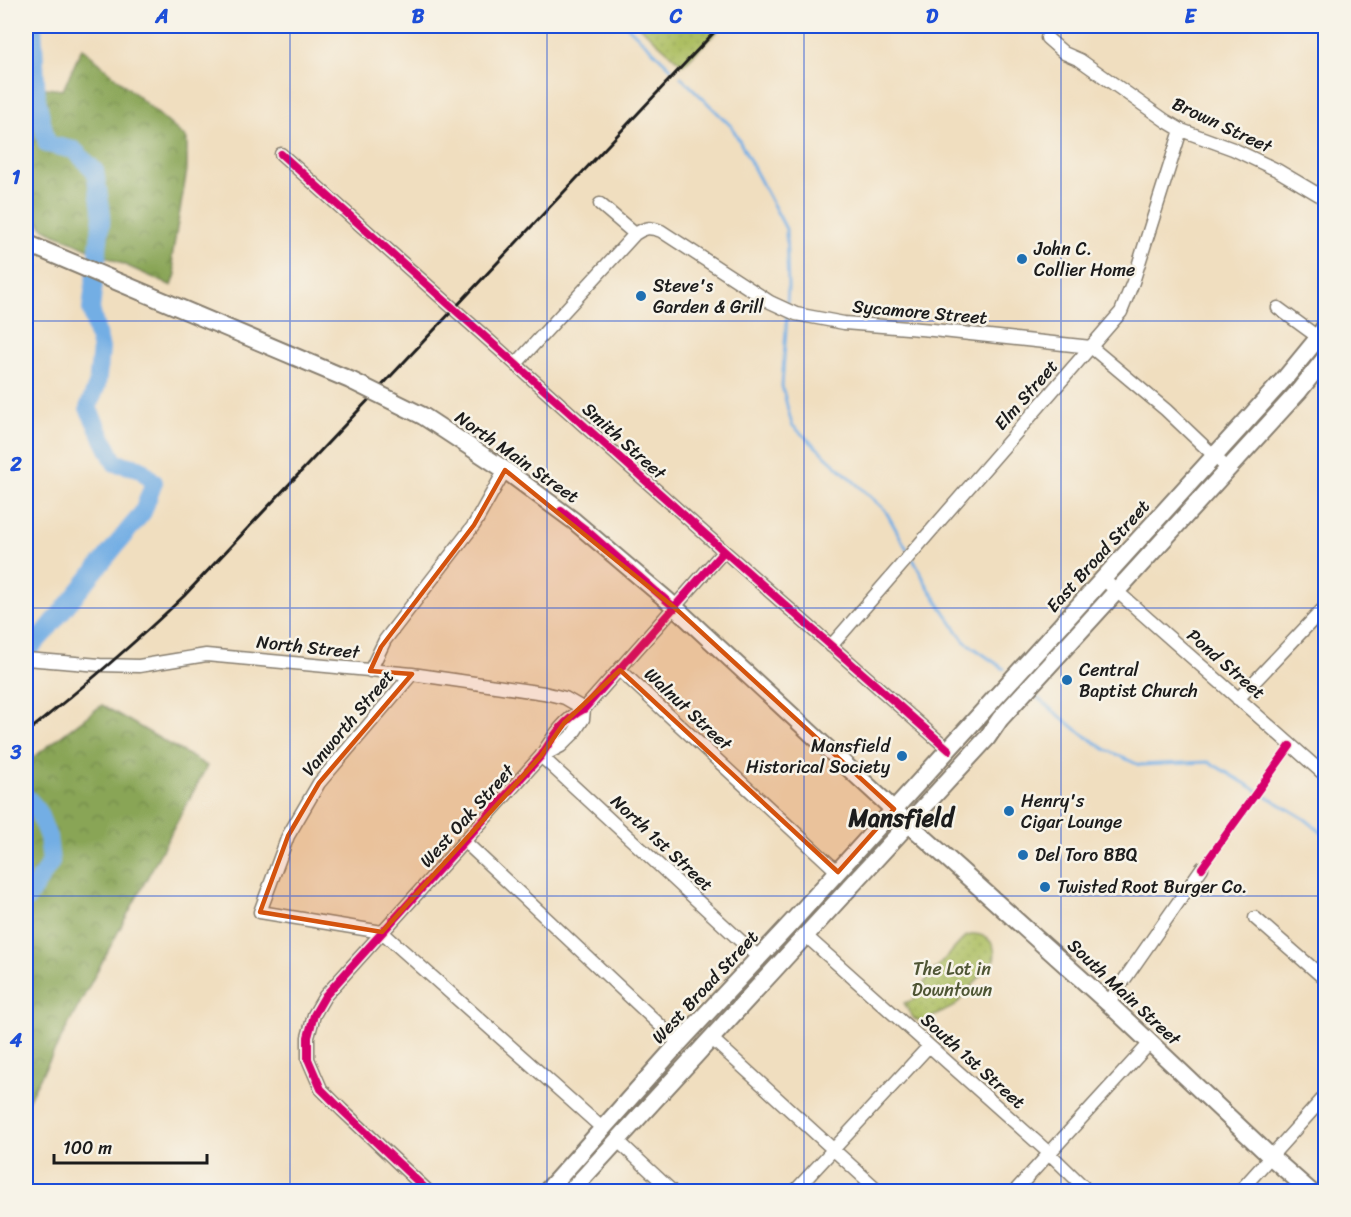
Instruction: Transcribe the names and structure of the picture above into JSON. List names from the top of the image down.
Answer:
{
  "streets": {
    "main road": [
      "North Main Street",
      "East Broad Street",
      "West Broad Street",
      "South Main Street"
    ],
    "street": [
      "Brown Street",
      "Sycamore Street",
      "Elm Street",
      "Smith Street",
      "North Street",
      "Pond Street",
      "Walnut Street",
      "Vanworth Street",
      "West Oak Street",
      "North 1st Street",
      "South 1st Street"
    ]
  },
  "crossings": [
    ["Brown Street", "Elm Street"],
    ["Sycamore Street", "Elm Street"],
    ["Elm Street", "Smith Street"],
    ["Smith Street", "East Broad Street"],
    ["Smith Street", "West Oak Street"],
    ["North Main Street", "East Broad Street"],
    ["North Main Street", "Vanworth Street"],
    ["North Main Street", "West Oak Street"],
    ["North Main Street", "West Broad Street"],
    ["North Main Street", "South Main Street"],
    ["East Broad Street", "Pond Street"],
    ["East Broad Street", "West Broad Street"],
    ["East Broad Street", "South Main Street"],
    ["North Street", "Vanworth Street"],
    ["North Street", "West Oak Street"],
    ["Walnut Street", "West Oak Street"],
    ["Walnut Street", "West Broad Street"],
    ["Vanworth Street", "West Oak Street"],
    ["West Oak Street", "North 1st Street"],
    ["North 1st Street", "West Broad Street"]
  ],
  "districts": ["Mansfield"],
  "parks": ["The Lot in Downtown"],
  "places": [
    "John C. Collier Home",
    "Steve's Garden & Grill",
    "Central Baptist Church",
    "Mansfield Historical Society",
    "Henry's Cigar Lounge",
    "Del Toro BBQ",
    "Twisted Root Burger Co."
  ],
  "scale_bar": "100 m",
  "grid": {
    "columns": [
      "A",
      "B",
      "C",
      "D",
      "E"
    ],
    "rows": [
      "1",
      "2",
      "3",
      "4"
    ]
  }
}
